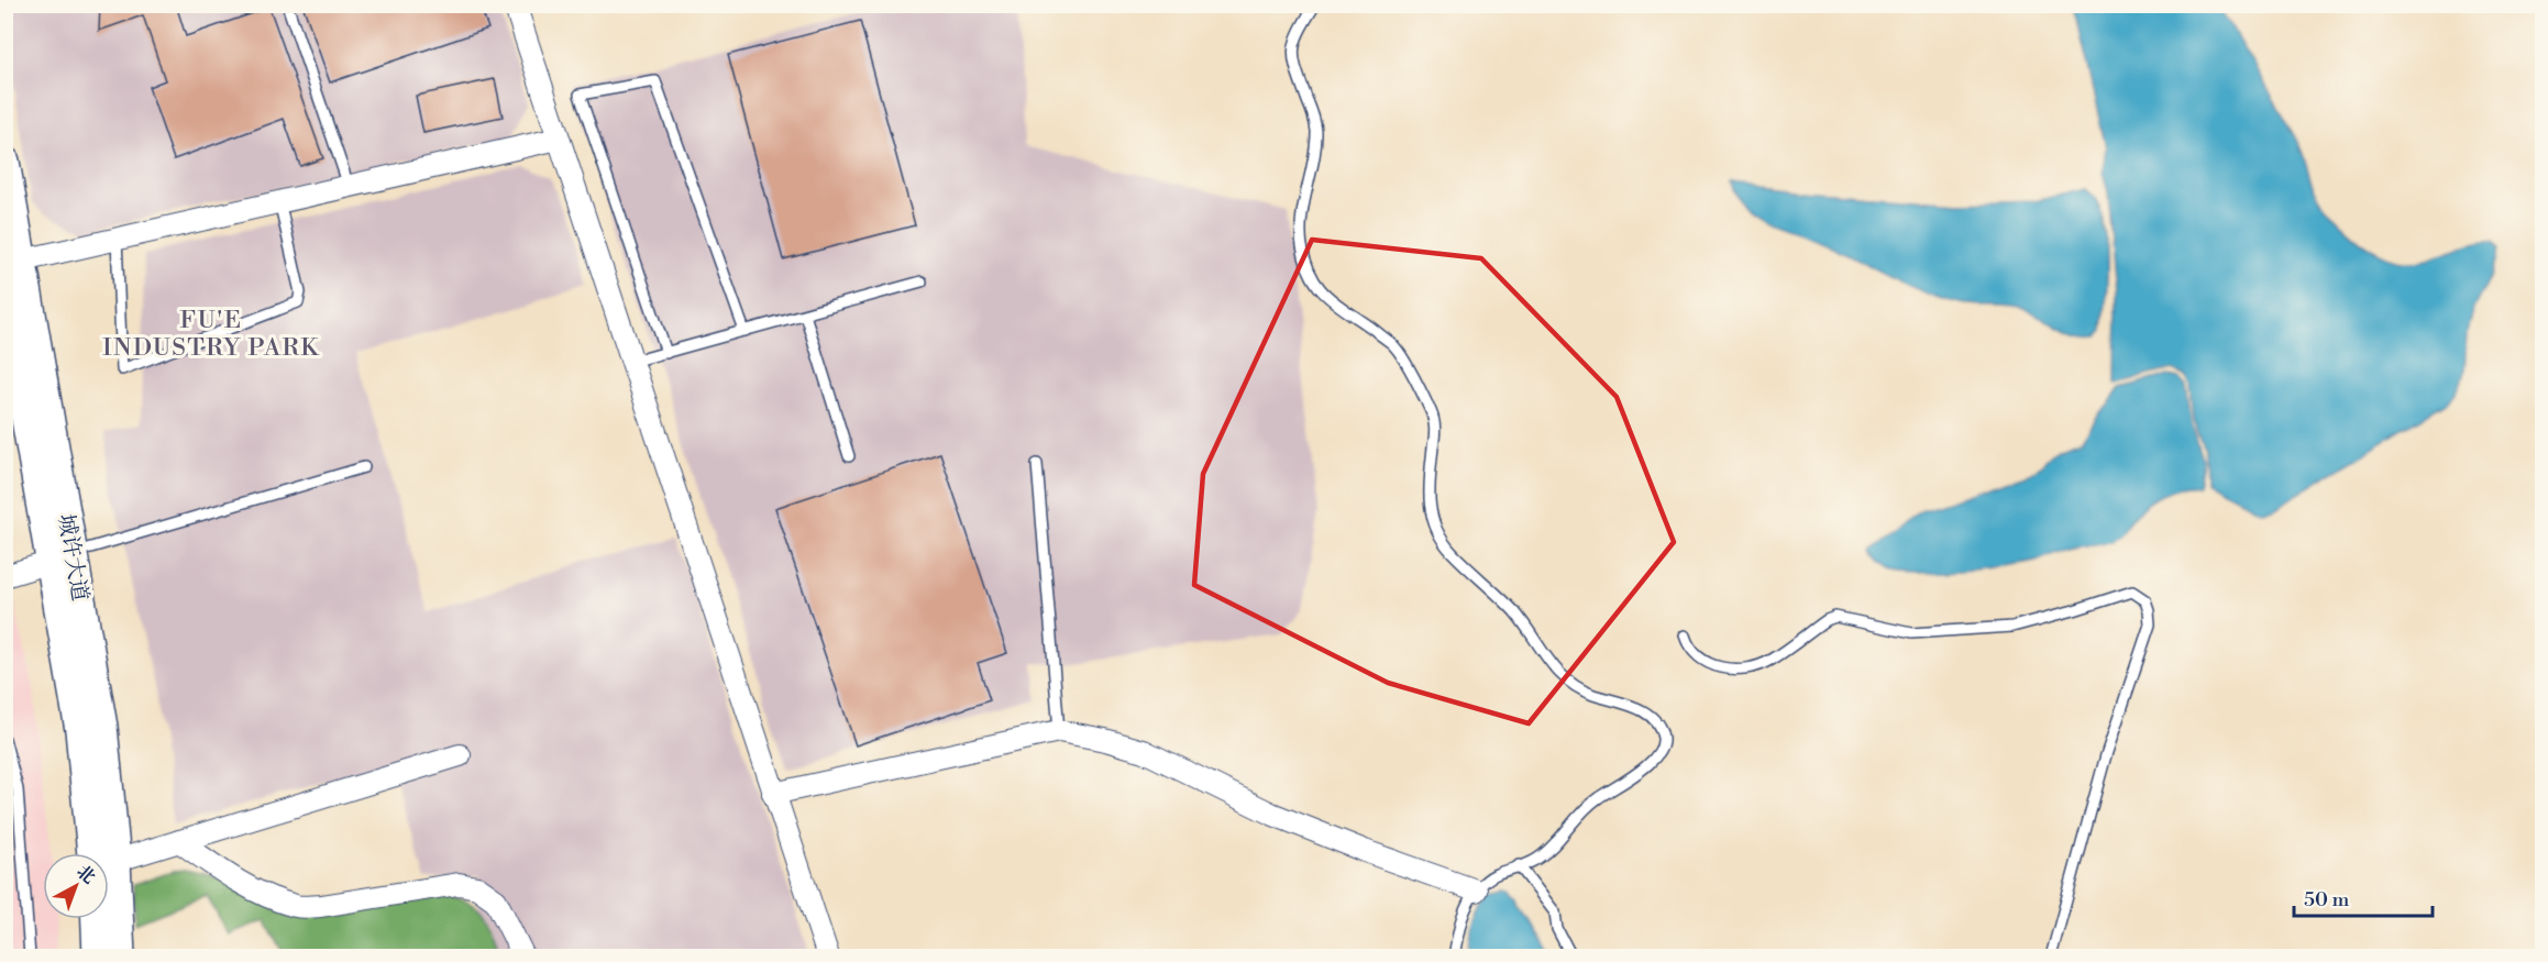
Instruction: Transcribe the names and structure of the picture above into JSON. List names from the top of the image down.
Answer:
{
  "streets": {
    "main road": ["城许大道"]
  },
  "districts": ["FU'E INDUSTRY PARK"],
  "scale_bar": "50 m",
  "north": "top right"
}
